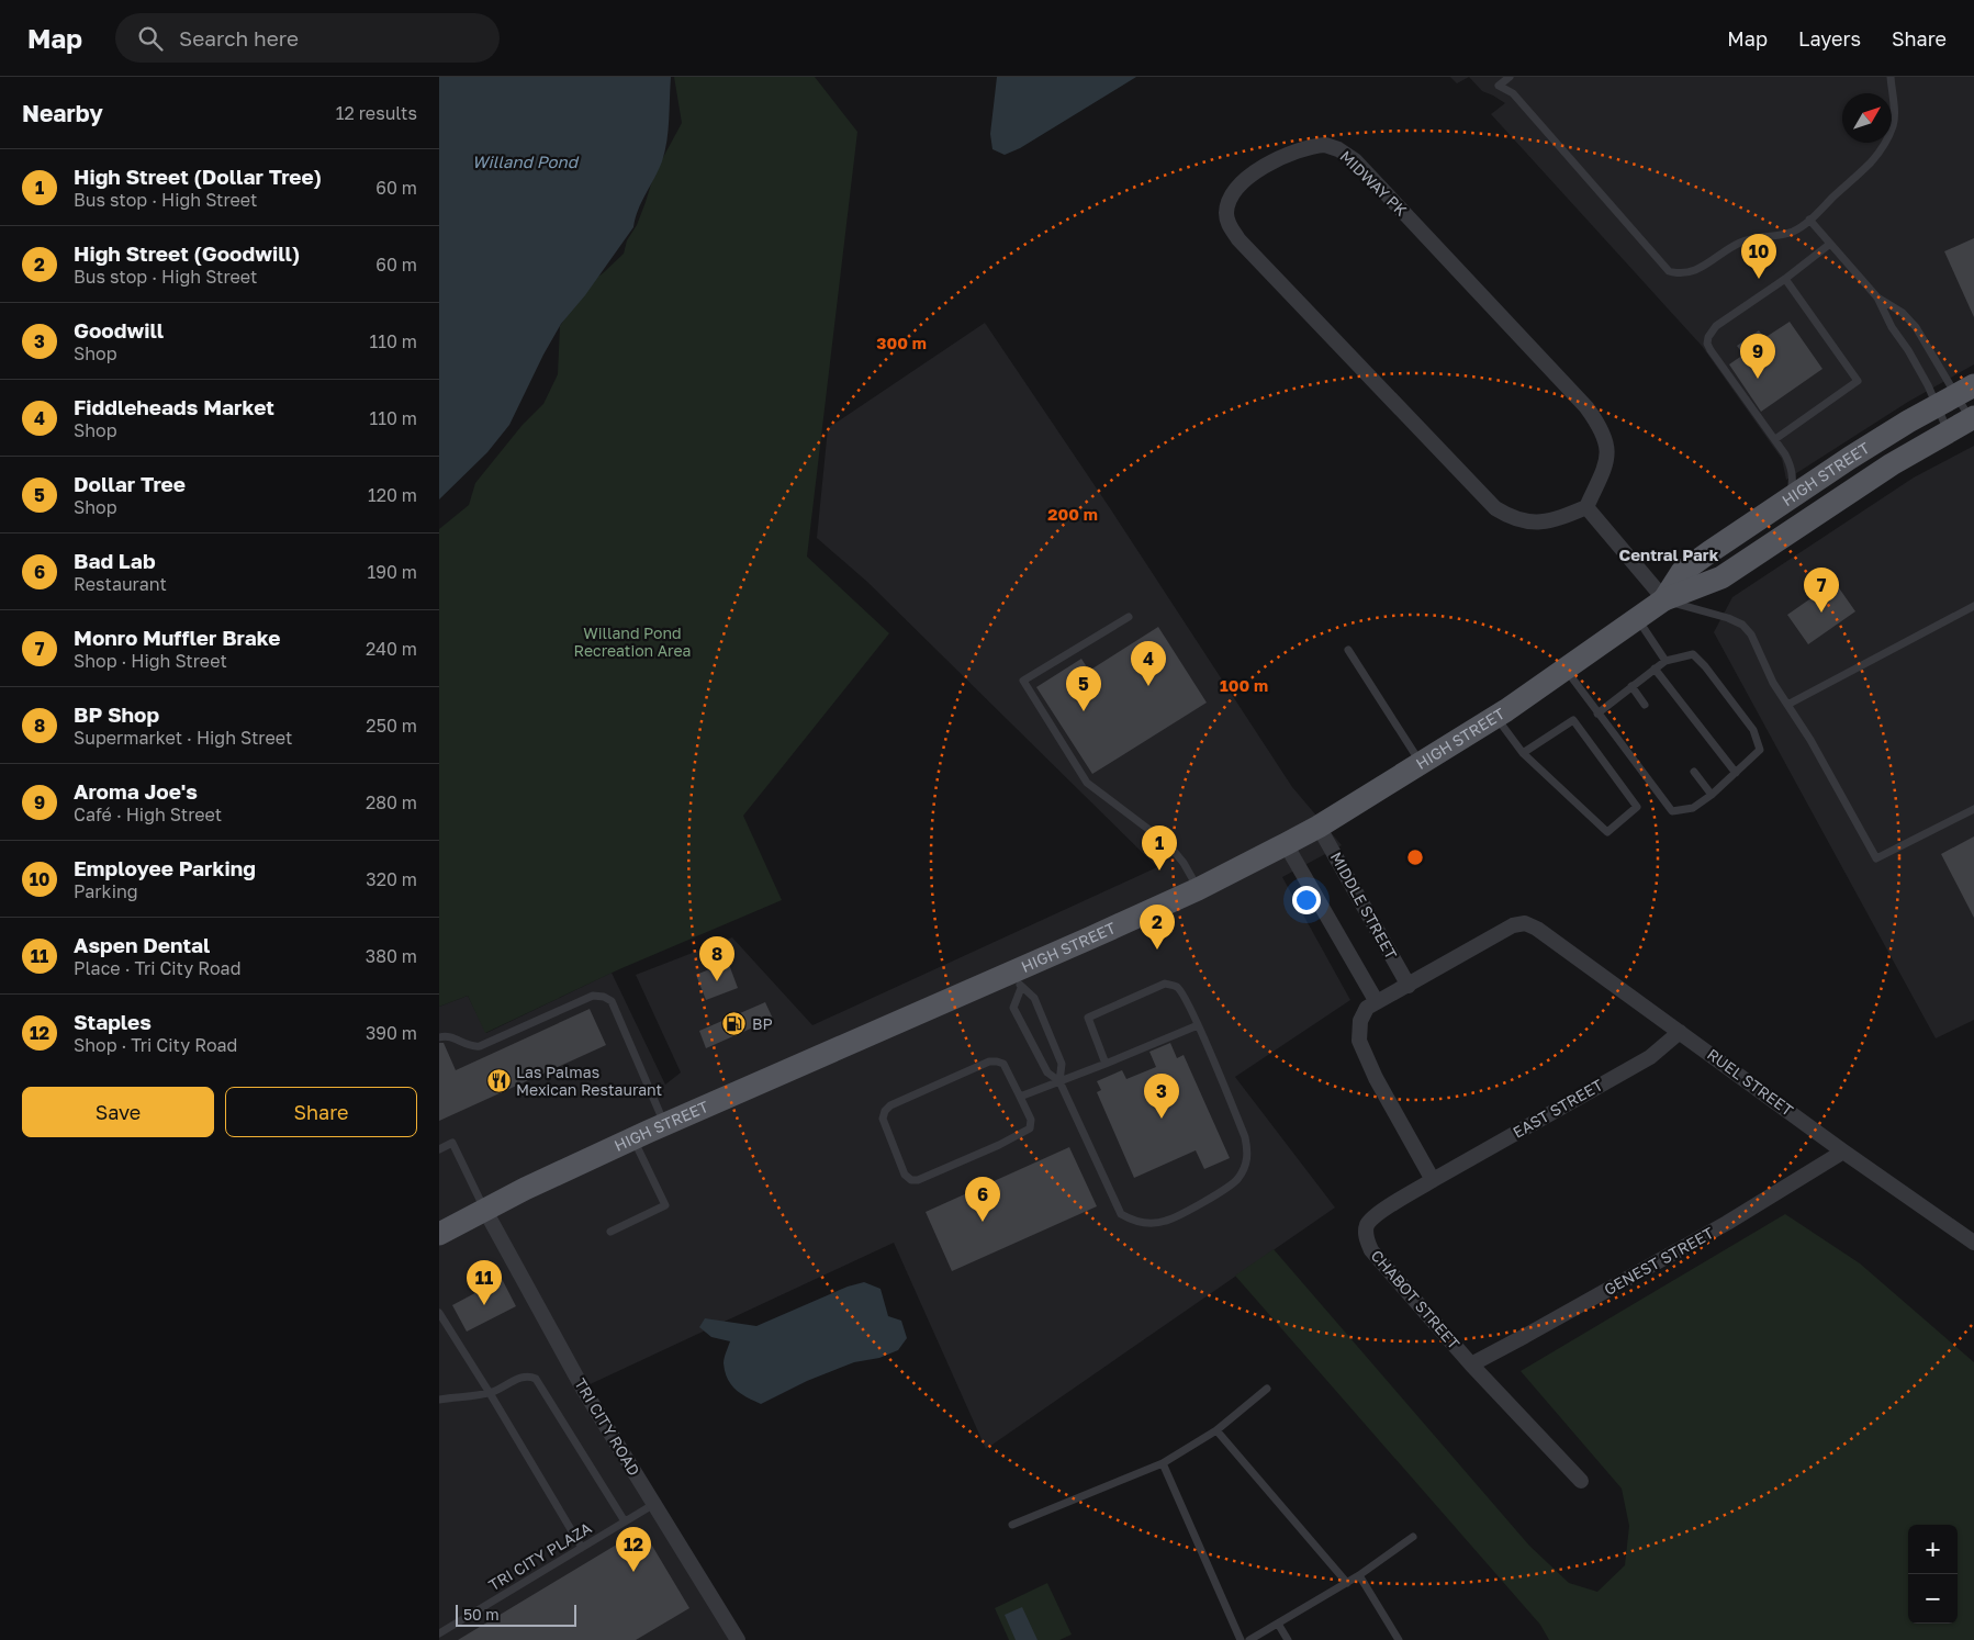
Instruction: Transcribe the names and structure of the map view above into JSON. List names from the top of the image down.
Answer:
{
  "streets": {
    "main road": ["HIGH STREET"],
    "street": [
      "MIDWAY PK",
      "MIDDLE STREET",
      "RUEL STREET",
      "EAST STREET",
      "GENEST STREET",
      "CHABOT STREET",
      "TRI CITY ROAD"
    ],
    "lane": ["TRI CITY PLAZA"]
  },
  "crossings": [
    ["HIGH STREET", "MIDDLE STREET"],
    ["HIGH STREET", "TRI CITY ROAD"],
    ["MIDDLE STREET", "RUEL STREET"],
    ["RUEL STREET", "EAST STREET"],
    ["RUEL STREET", "GENEST STREET"],
    ["EAST STREET", "CHABOT STREET"],
    ["GENEST STREET", "CHABOT STREET"],
    ["TRI CITY ROAD", "TRI CITY PLAZA"]
  ],
  "districts": ["Central Park"],
  "water": ["Willand Pond"],
  "parks": ["Willand Pond Recreation Area"],
  "places": {
    "fuel station": ["BP"],
    "restaurant": ["Las Palmas Mexican Restaurant"]
  },
  "scale_bar": "50 m",
  "north": "top right",
  "page": {
    "header": "Map",
    "search": "Search here",
    "nav": ["Map", "Layers", "Share"],
    "heading": ["Nearby", "12 results"],
    "list": [
      {
        "mark": "1",
        "name": "High Street (Dollar Tree)",
        "note": "Bus stop · High Street",
        "value": "60 m"
      },
      {
        "mark": "2",
        "name": "High Street (Goodwill)",
        "note": "Bus stop · High Street",
        "value": "60 m"
      },
      {
        "mark": "3",
        "name": "Goodwill",
        "note": "Shop",
        "value": "110 m"
      },
      {
        "mark": "4",
        "name": "Fiddleheads Market",
        "note": "Shop",
        "value": "110 m"
      },
      {
        "mark": "5",
        "name": "Dollar Tree",
        "note": "Shop",
        "value": "120 m"
      },
      {
        "mark": "6",
        "name": "Bad Lab",
        "note": "Restaurant",
        "value": "190 m"
      },
      {
        "mark": "7",
        "name": "Monro Muffler Brake",
        "note": "Shop · High Street",
        "value": "240 m"
      },
      {
        "mark": "8",
        "name": "BP Shop",
        "note": "Supermarket · High Street",
        "value": "250 m"
      },
      {
        "mark": "9",
        "name": "Aroma Joe's",
        "note": "Café · High Street",
        "value": "280 m"
      },
      {
        "mark": "10",
        "name": "Employee Parking",
        "note": "Parking",
        "value": "320 m"
      },
      {
        "mark": "11",
        "name": "Aspen Dental",
        "note": "Place · Tri City Road",
        "value": "380 m"
      },
      {
        "mark": "12",
        "name": "Staples",
        "note": "Shop · Tri City Road",
        "value": "390 m"
      }
    ],
    "pins": [
      "10",
      "9",
      "7",
      "4",
      "5",
      "1",
      "2",
      "8",
      "3",
      "6",
      "11",
      "12"
    ],
    "buttons": ["Save", "Share"],
    "map_buttons": ["+", "−"],
    "scale": "50 m"
  },
  "rings": ["300 m", "200 m", "100 m"]
}
